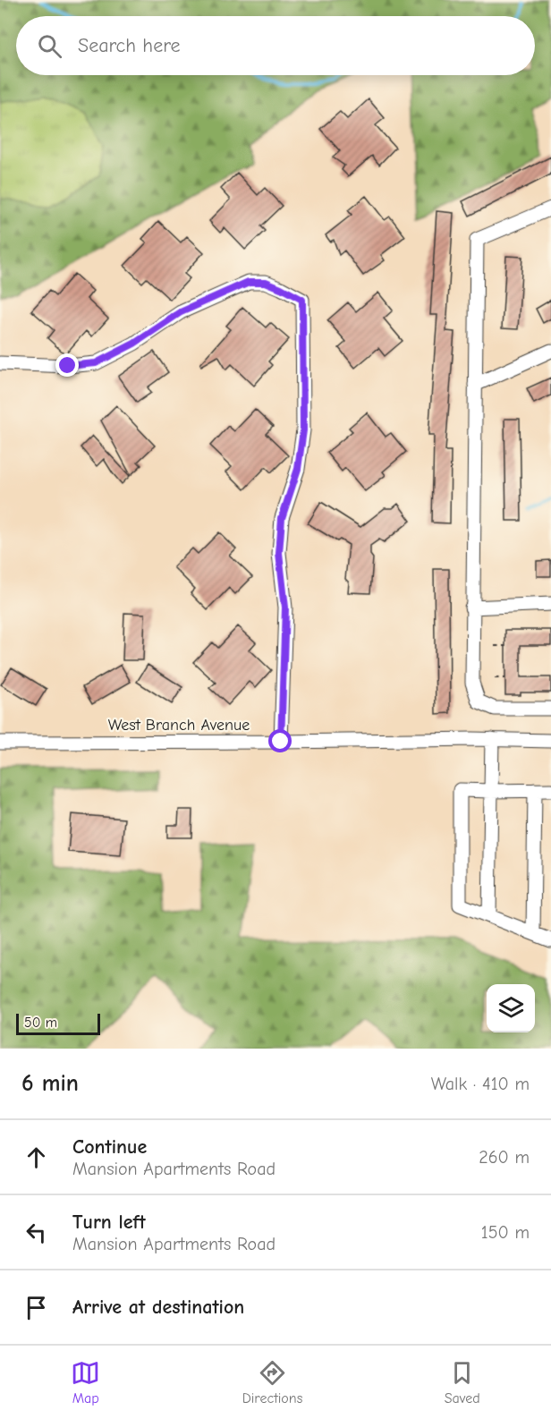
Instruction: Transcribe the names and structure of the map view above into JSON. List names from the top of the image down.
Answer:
{
  "streets": {
    "street": ["West Branch Avenue"]
  },
  "scale_bar": "50 m",
  "page": {
    "search": "Search here",
    "scale": "50 m",
    "heading": ["6 min", "Walk · 410 m"],
    "list": [
      ["Continue", "Mansion Apartments Road", "260 m"],
      ["Turn left", "Mansion Apartments Road", "150 m"],
      "Arrive at destination"
    ],
    "nav": ["Map", "Directions", "Saved"]
  }
}
